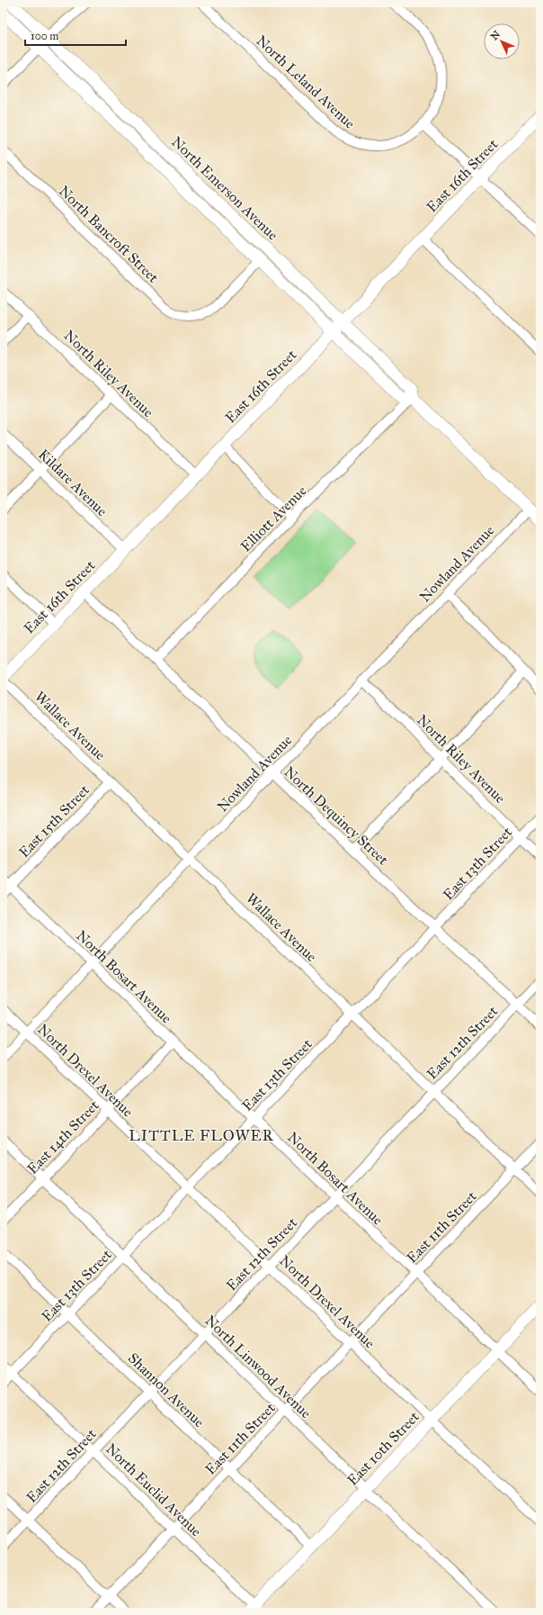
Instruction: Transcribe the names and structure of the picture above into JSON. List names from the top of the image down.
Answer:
{
  "streets": {
    "main road": ["East 16th Street", "North Emerson Avenue", "East 10th Street"],
    "street": [
      "North Leland Avenue",
      "North Bancroft Street",
      "North Riley Avenue",
      "Kildare Avenue",
      "Elliott Avenue",
      "Nowland Avenue",
      "Wallace Avenue",
      "North Dequincy Street",
      "East 15th Street",
      "East 13th Street",
      "North Bosart Avenue",
      "East 12th Street",
      "North Drexel Avenue",
      "East 14th Street",
      "East 11th Street",
      "North Linwood Avenue",
      "Shannon Avenue",
      "North Euclid Avenue"
    ]
  },
  "crossings": [
    ["East 16th Street", "North Emerson Avenue"],
    ["East 16th Street", "North Riley Avenue"],
    ["East 16th Street", "Kildare Avenue"],
    ["East 16th Street", "Wallace Avenue"],
    ["East 16th Street", "North Dequincy Street"],
    ["North Emerson Avenue", "North Bancroft Street"],
    ["North Emerson Avenue", "Elliott Avenue"],
    ["North Emerson Avenue", "Nowland Avenue"],
    ["North Riley Avenue", "Nowland Avenue"],
    ["North Riley Avenue", "East 13th Street"],
    ["Elliott Avenue", "North Dequincy Street"],
    ["Nowland Avenue", "Wallace Avenue"],
    ["Nowland Avenue", "North Dequincy Street"],
    ["Nowland Avenue", "North Bosart Avenue"],
    ["Nowland Avenue", "North Drexel Avenue"],
    ["Wallace Avenue", "East 15th Street"],
    ["Wallace Avenue", "East 13th Street"],
    ["Wallace Avenue", "East 12th Street"],
    ["Wallace Avenue", "East 11th Street"],
    ["North Dequincy Street", "East 13th Street"],
    ["North Dequincy Street", "East 12th Street"],
    ["East 15th Street", "North Bosart Avenue"],
    ["East 13th Street", "North Bosart Avenue"],
    ["East 13th Street", "North Drexel Avenue"],
    ["East 13th Street", "North Linwood Avenue"],
    ["East 13th Street", "Shannon Avenue"],
    ["East 13th Street", "North Euclid Avenue"],
    ["North Bosart Avenue", "East 12th Street"],
    ["North Bosart Avenue", "East 14th Street"],
    ["North Bosart Avenue", "East 11th Street"],
    ["North Bosart Avenue", "East 10th Street"],
    ["East 12th Street", "North Drexel Avenue"],
    ["East 12th Street", "North Linwood Avenue"],
    ["East 12th Street", "Shannon Avenue"],
    ["East 12th Street", "North Euclid Avenue"],
    ["North Drexel Avenue", "East 14th Street"],
    ["North Drexel Avenue", "East 11th Street"],
    ["North Drexel Avenue", "East 10th Street"],
    ["East 14th Street", "North Linwood Avenue"],
    ["East 11th Street", "North Linwood Avenue"],
    ["East 11th Street", "Shannon Avenue"],
    ["East 11th Street", "North Euclid Avenue"],
    ["North Linwood Avenue", "East 10th Street"],
    ["Shannon Avenue", "East 10th Street"],
    ["East 10th Street", "North Euclid Avenue"]
  ],
  "districts": ["LITTLE FLOWER"],
  "scale_bar": "100 m",
  "north": "top left"
}
